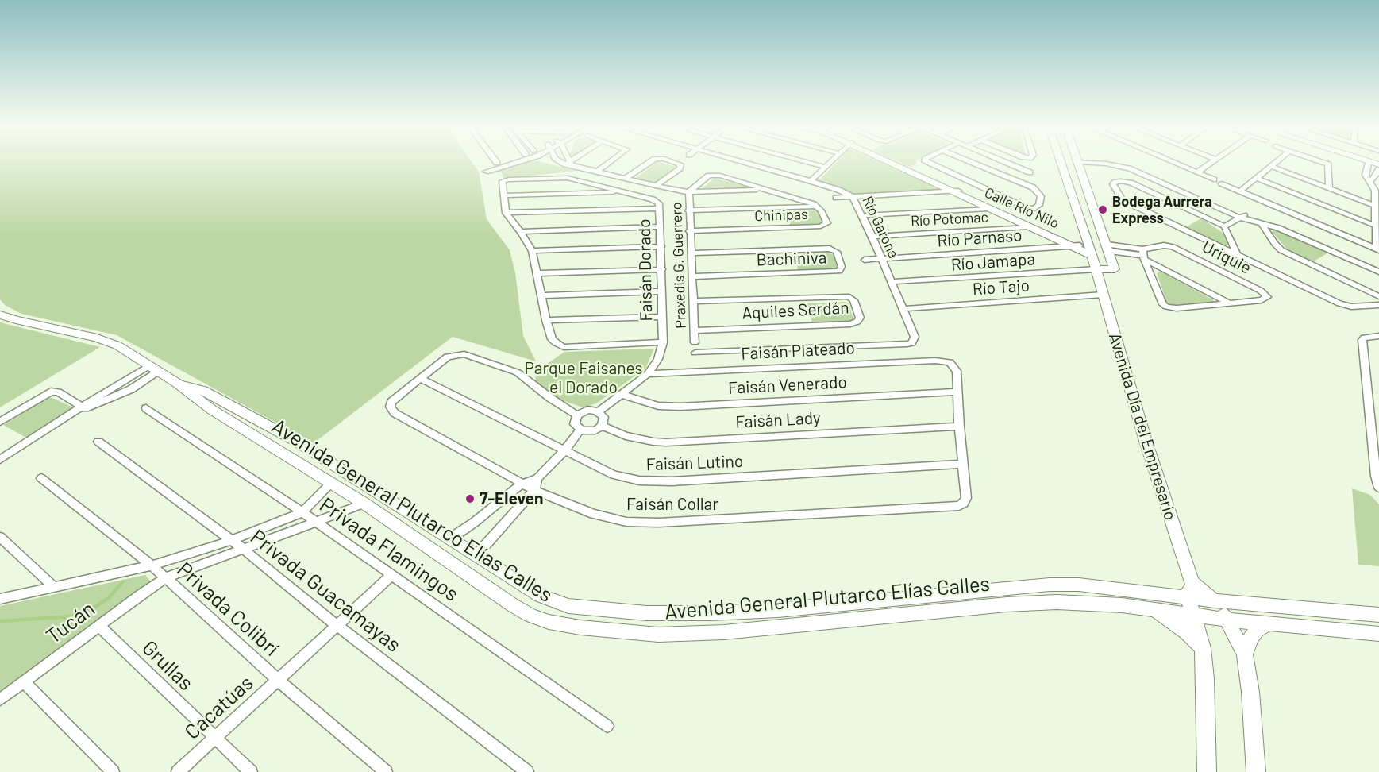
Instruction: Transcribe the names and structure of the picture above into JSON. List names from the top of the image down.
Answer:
{
  "streets": {
    "street": [
      "Calle Río Nilo",
      "Chinipas",
      "Río Potomac",
      "Río Garona",
      "Río Parnaso",
      "Uriquie",
      "Bachiniva",
      "Río Jamapa",
      "Praxedis G. Guerrero",
      "Faisán Dorado",
      "Río Tajo",
      "Aquiles Serdán",
      "Faisán Plateado",
      "Faisán Venerado",
      "Faisán Lady",
      "Avenida Día del Empresario",
      "Faisán Lutino",
      "Faisán Collar",
      "Avenida General Plutarco Elías Calles",
      "Privada Flamingos",
      "Privada Guacamayas",
      "Privada Colibrí",
      "Tucán",
      "Grullas",
      "Cacatúas"
    ]
  },
  "crossings": [
    ["Calle Río Nilo", "Río Potomac"],
    ["Calle Río Nilo", "Río Parnaso"],
    ["Calle Río Nilo", "Avenida Día del Empresario"],
    ["Chinipas", "Praxedis G. Guerrero"],
    ["Río Potomac", "Río Garona"],
    ["Río Garona", "Río Parnaso"],
    ["Río Garona", "Río Jamapa"],
    ["Río Garona", "Río Tajo"],
    ["Bachiniva", "Praxedis G. Guerrero"],
    ["Río Jamapa", "Avenida Día del Empresario"],
    ["Praxedis G. Guerrero", "Aquiles Serdán"],
    ["Faisán Dorado", "Faisán Plateado"],
    ["Faisán Dorado", "Faisán Venerado"],
    ["Faisán Dorado", "Faisán Lady"],
    ["Río Tajo", "Avenida Día del Empresario"],
    ["Faisán Plateado", "Faisán Venerado"],
    ["Avenida Día del Empresario", "Avenida General Plutarco Elías Calles"],
    ["Faisán Lutino", "Faisán Collar"],
    ["Avenida General Plutarco Elías Calles", "Tucán"],
    ["Privada Flamingos", "Tucán"],
    ["Privada Flamingos", "Cacatúas"],
    ["Privada Guacamayas", "Tucán"],
    ["Privada Guacamayas", "Cacatúas"],
    ["Privada Colibrí", "Tucán"],
    ["Privada Colibrí", "Cacatúas"],
    ["Tucán", "Grullas"],
    ["Grullas", "Cacatúas"]
  ],
  "parks": ["Parque Faisanes el Dorado"],
  "places": ["Bodega Aurrera Express", "7-Eleven"]
}
